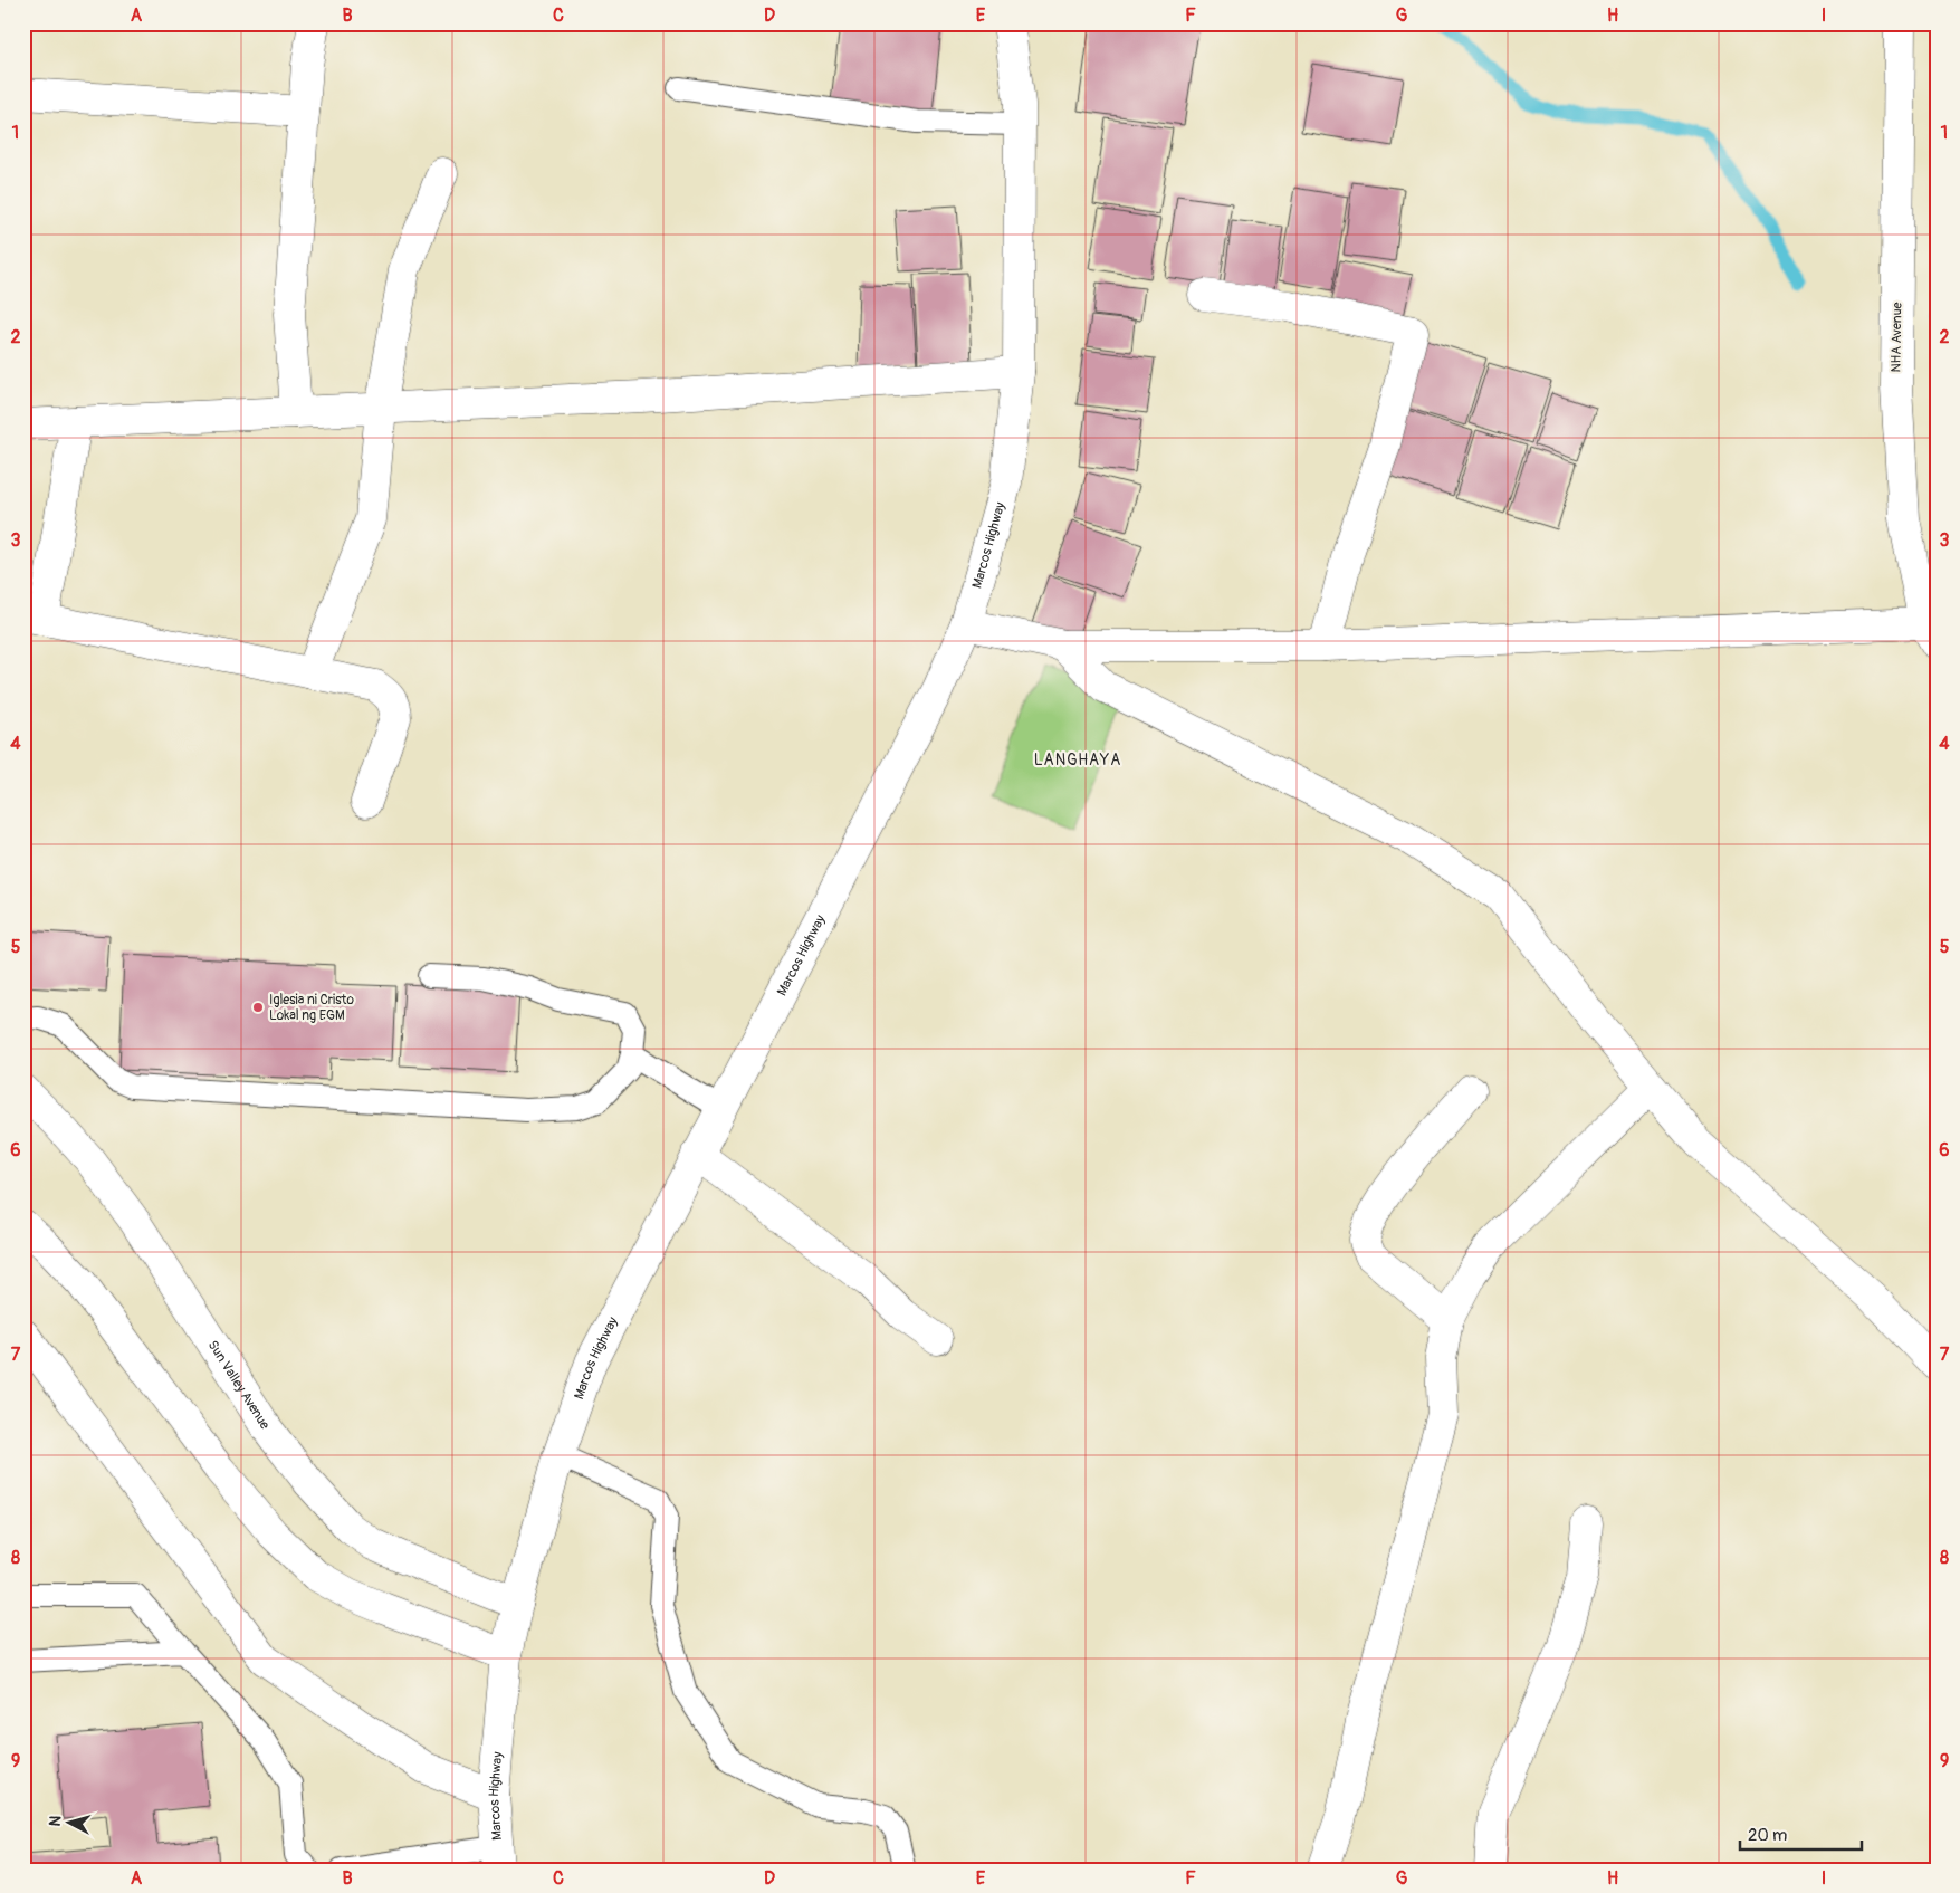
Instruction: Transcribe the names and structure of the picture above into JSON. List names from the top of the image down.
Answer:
{
  "streets": {
    "street": ["NHA Avenue", "Marcos Highway", "Sun Valley Avenue"]
  },
  "crossings": [
    ["Marcos Highway", "Sun Valley Avenue"]
  ],
  "districts": ["LANGHAYA"],
  "places": ["Iglesia ni Cristo Lokal ng EGM"],
  "scale_bar": "20 m",
  "north": "left",
  "grid": {
    "columns": [
      "A",
      "B",
      "C",
      "D",
      "E",
      "F",
      "G",
      "H",
      "I"
    ],
    "rows": [
      "1",
      "2",
      "3",
      "4",
      "5",
      "6",
      "7",
      "8",
      "9"
    ]
  }
}
